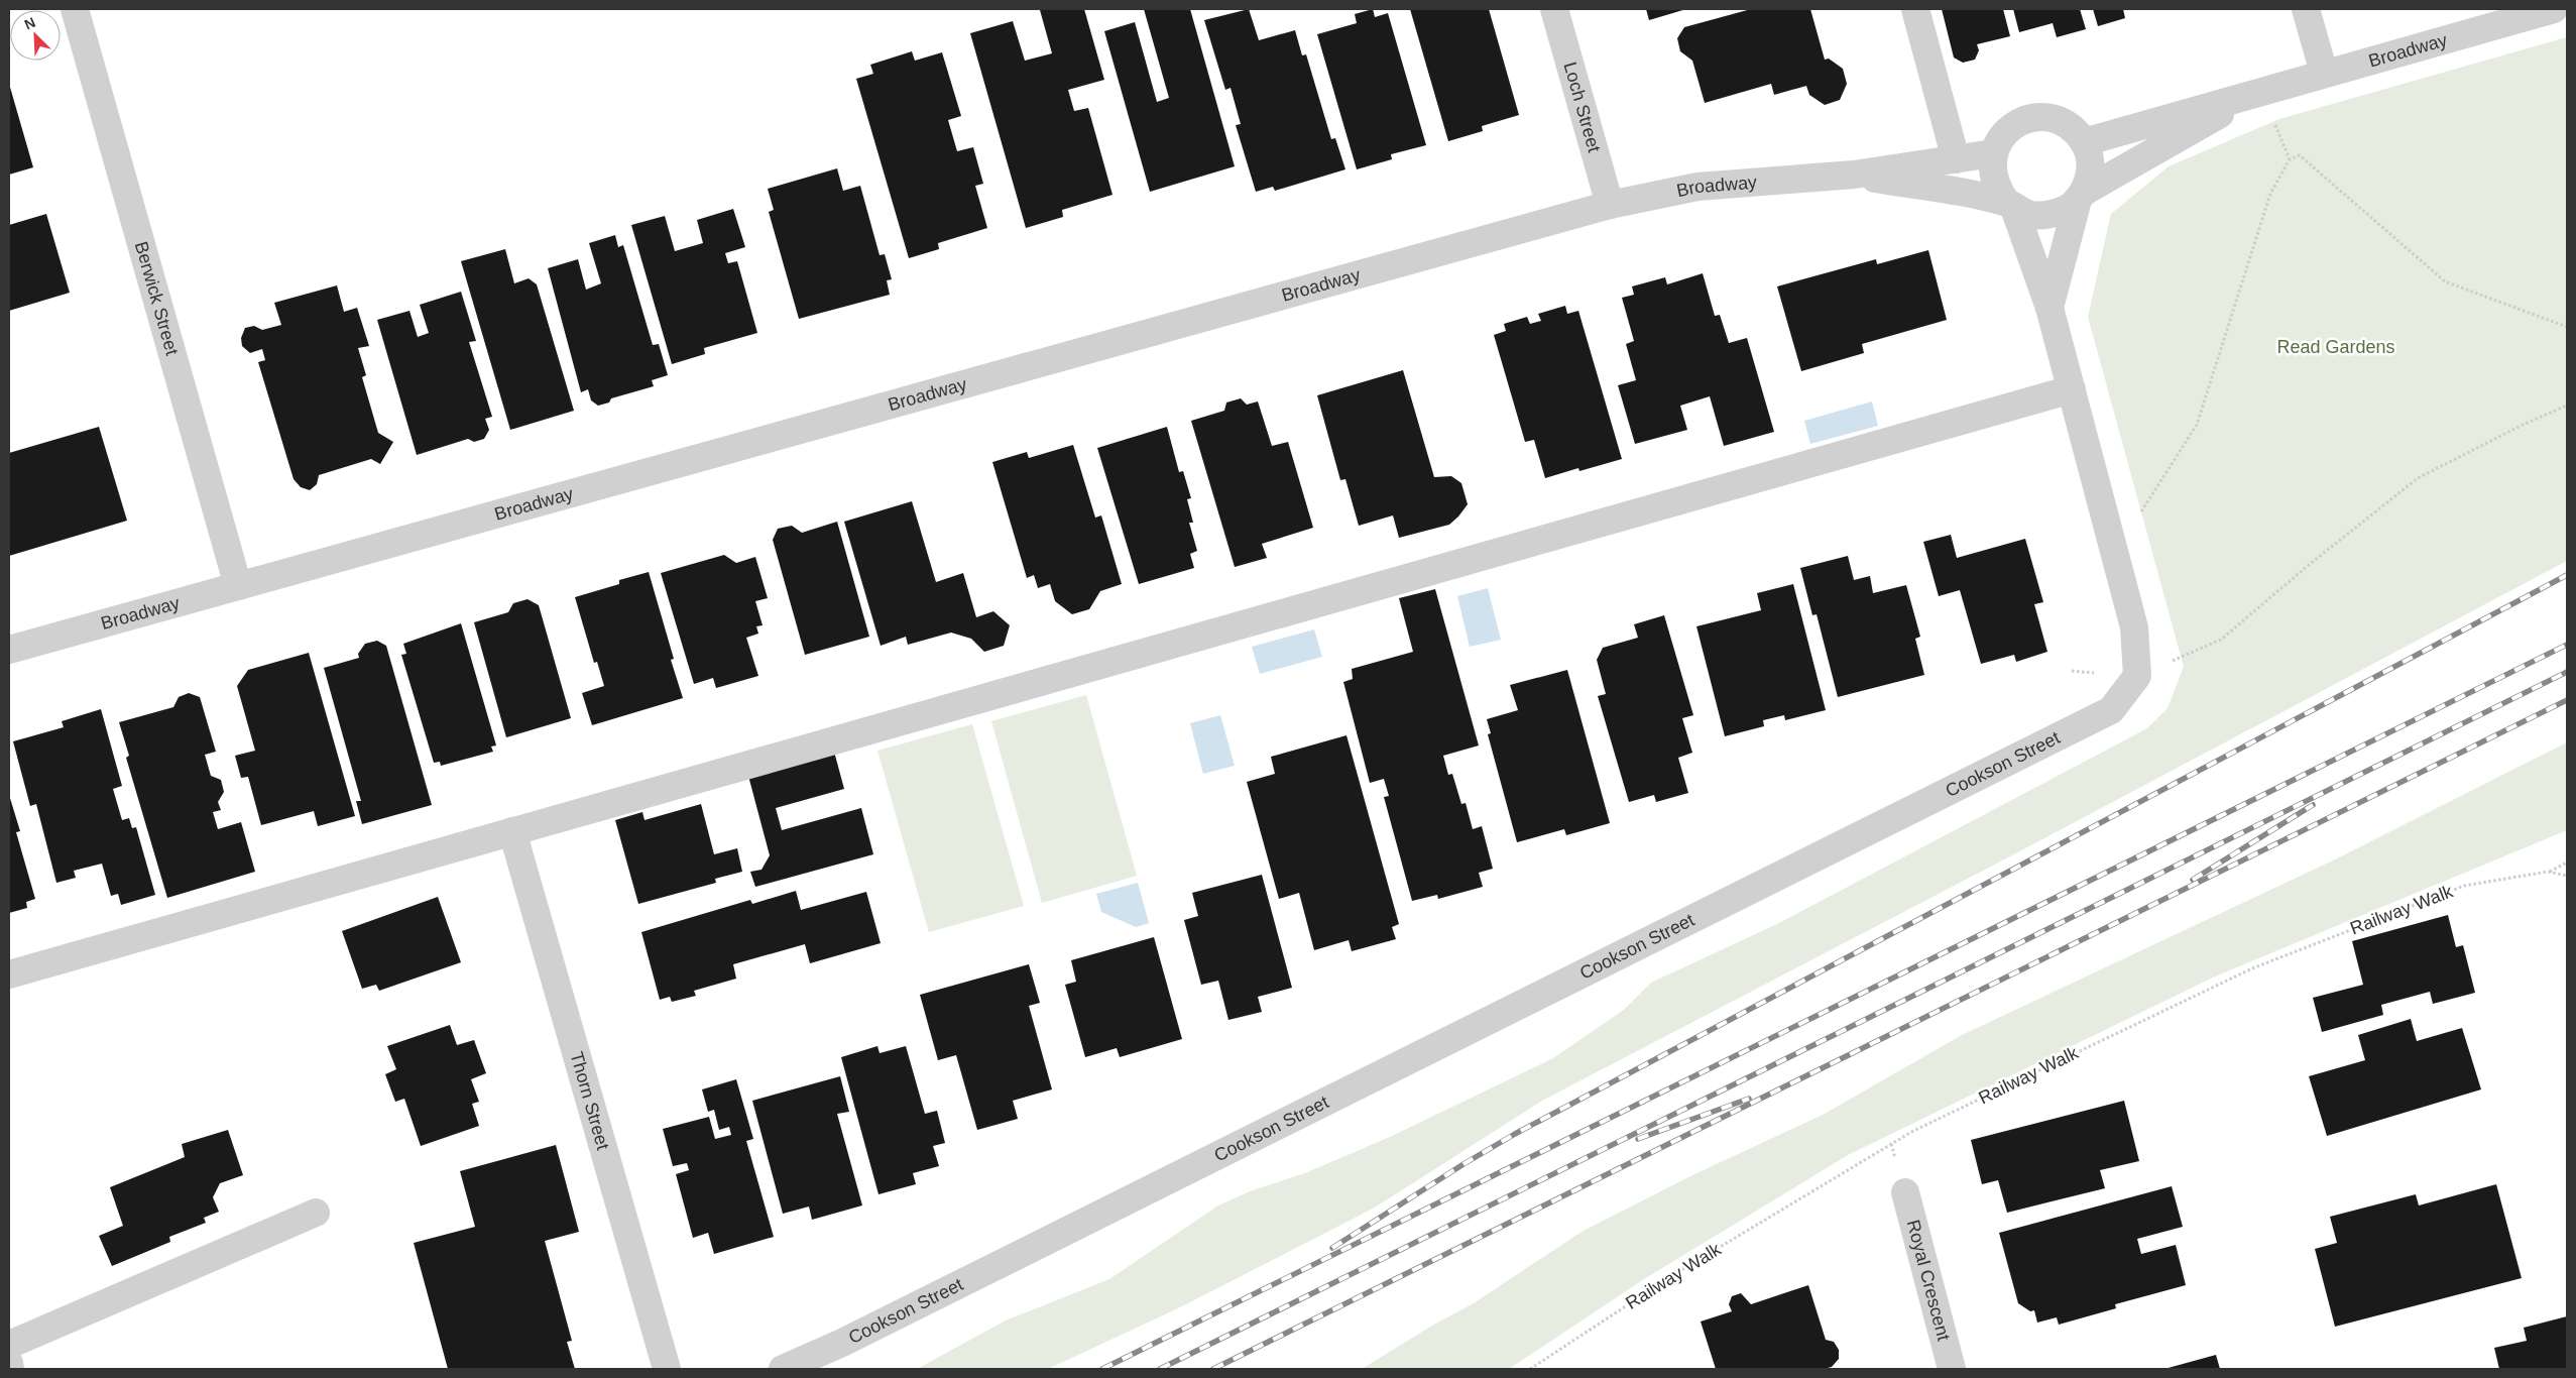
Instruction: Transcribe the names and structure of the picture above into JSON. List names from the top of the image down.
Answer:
{
  "streets": {
    "street": [
      "Broadway",
      "Loch Street",
      "Berwick Street",
      "Cookson Street",
      "Thorn Street",
      "Royal Crescent"
    ],
    "path": ["Railway Walk"]
  },
  "crossings": [
    ["Broadway", "Loch Street"],
    ["Broadway", "Berwick Street"]
  ],
  "parks": ["Read Gardens"],
  "north": "top left"
}
